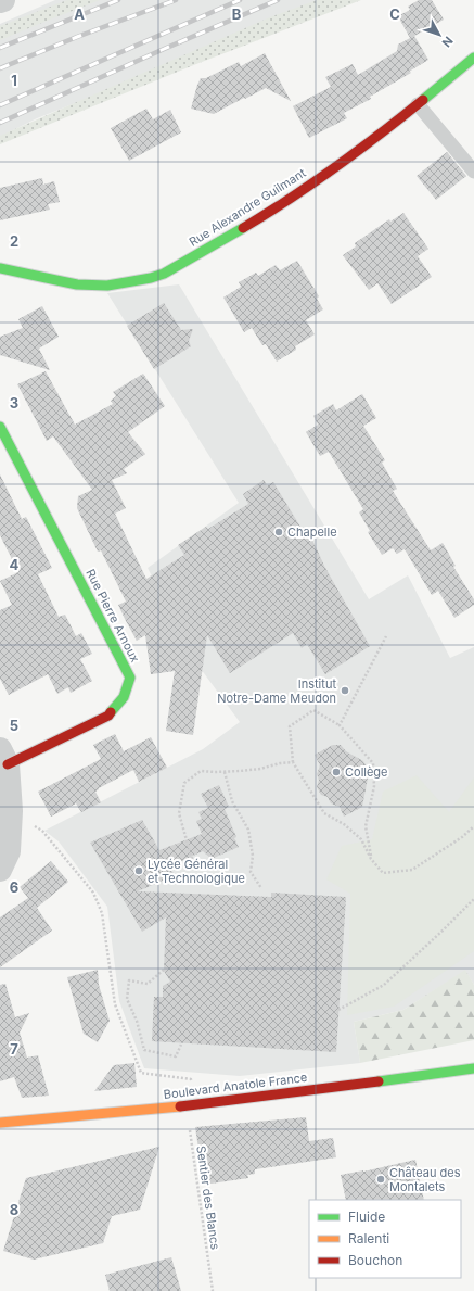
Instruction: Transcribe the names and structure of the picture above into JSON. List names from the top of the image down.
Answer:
{
  "streets": {
    "street": ["Rue Alexandre Guilmant", "Rue Pierre Arnoux", "Boulevard Anatole France"],
    "path": ["Sentier des Blancs"]
  },
  "crossings": [
    ["Boulevard Anatole France", "Sentier des Blancs"]
  ],
  "places": [
    "Chapelle",
    "Institut Notre-Dame Meudon",
    "Collège",
    "Lycée Général et Technologique",
    "Château des Montalets"
  ],
  "legend": ["Fluide", "Ralenti", "Bouchon"],
  "north": "bottom right",
  "grid": {
    "columns": ["A", "B", "C"],
    "rows": [
      "1",
      "2",
      "3",
      "4",
      "5",
      "6",
      "7",
      "8"
    ]
  }
}
